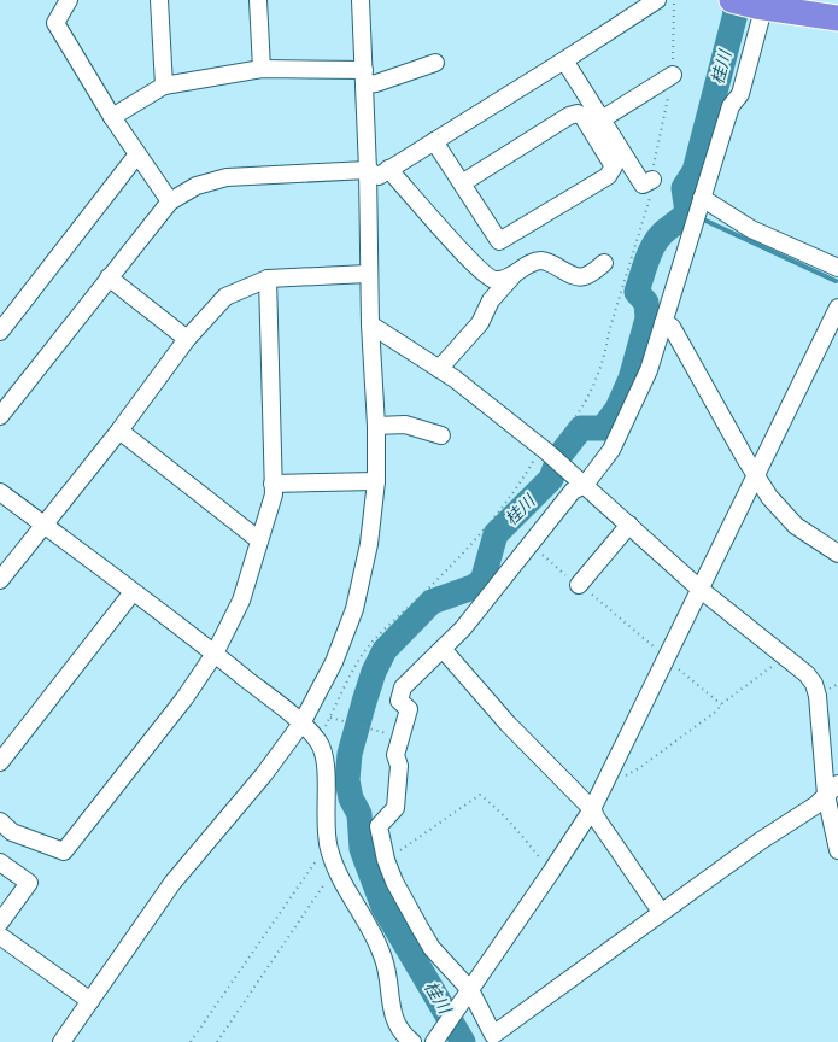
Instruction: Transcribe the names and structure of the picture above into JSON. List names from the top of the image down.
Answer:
{
  "water": ["桂川"]
}
